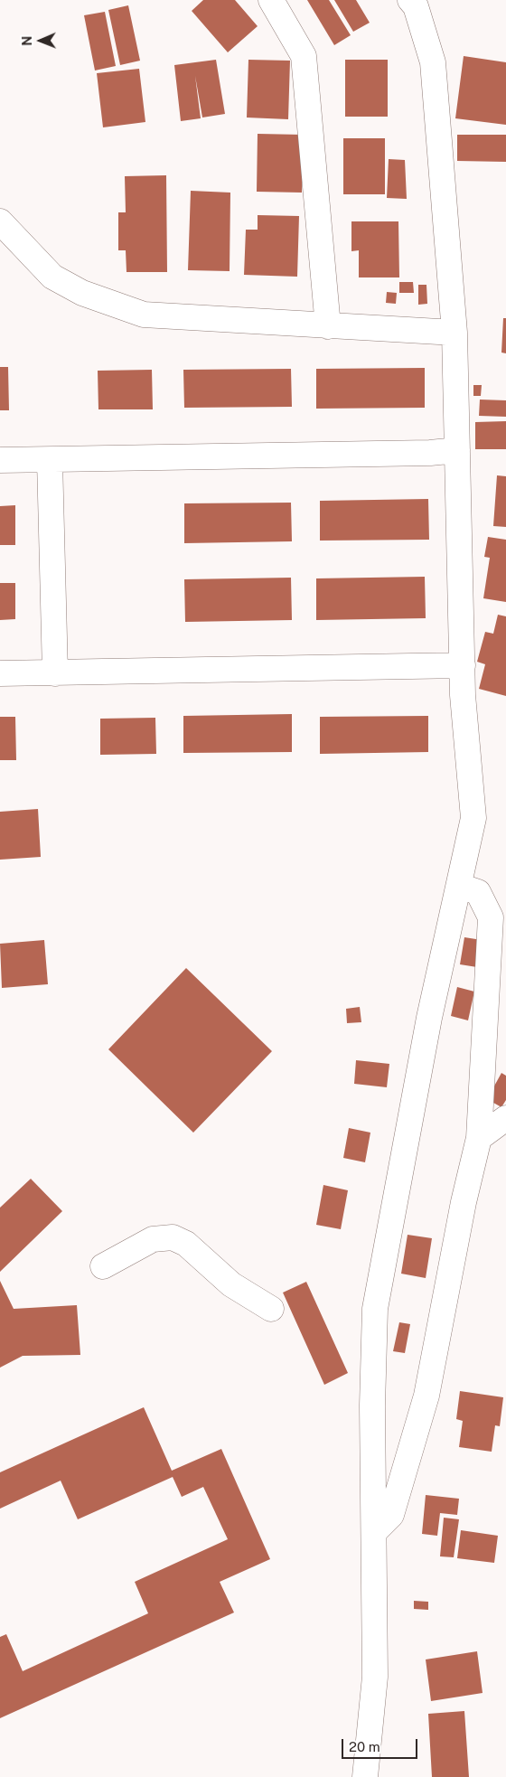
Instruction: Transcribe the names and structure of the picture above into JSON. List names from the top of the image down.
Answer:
{
  "scale_bar": "20 m",
  "north": "left"
}
